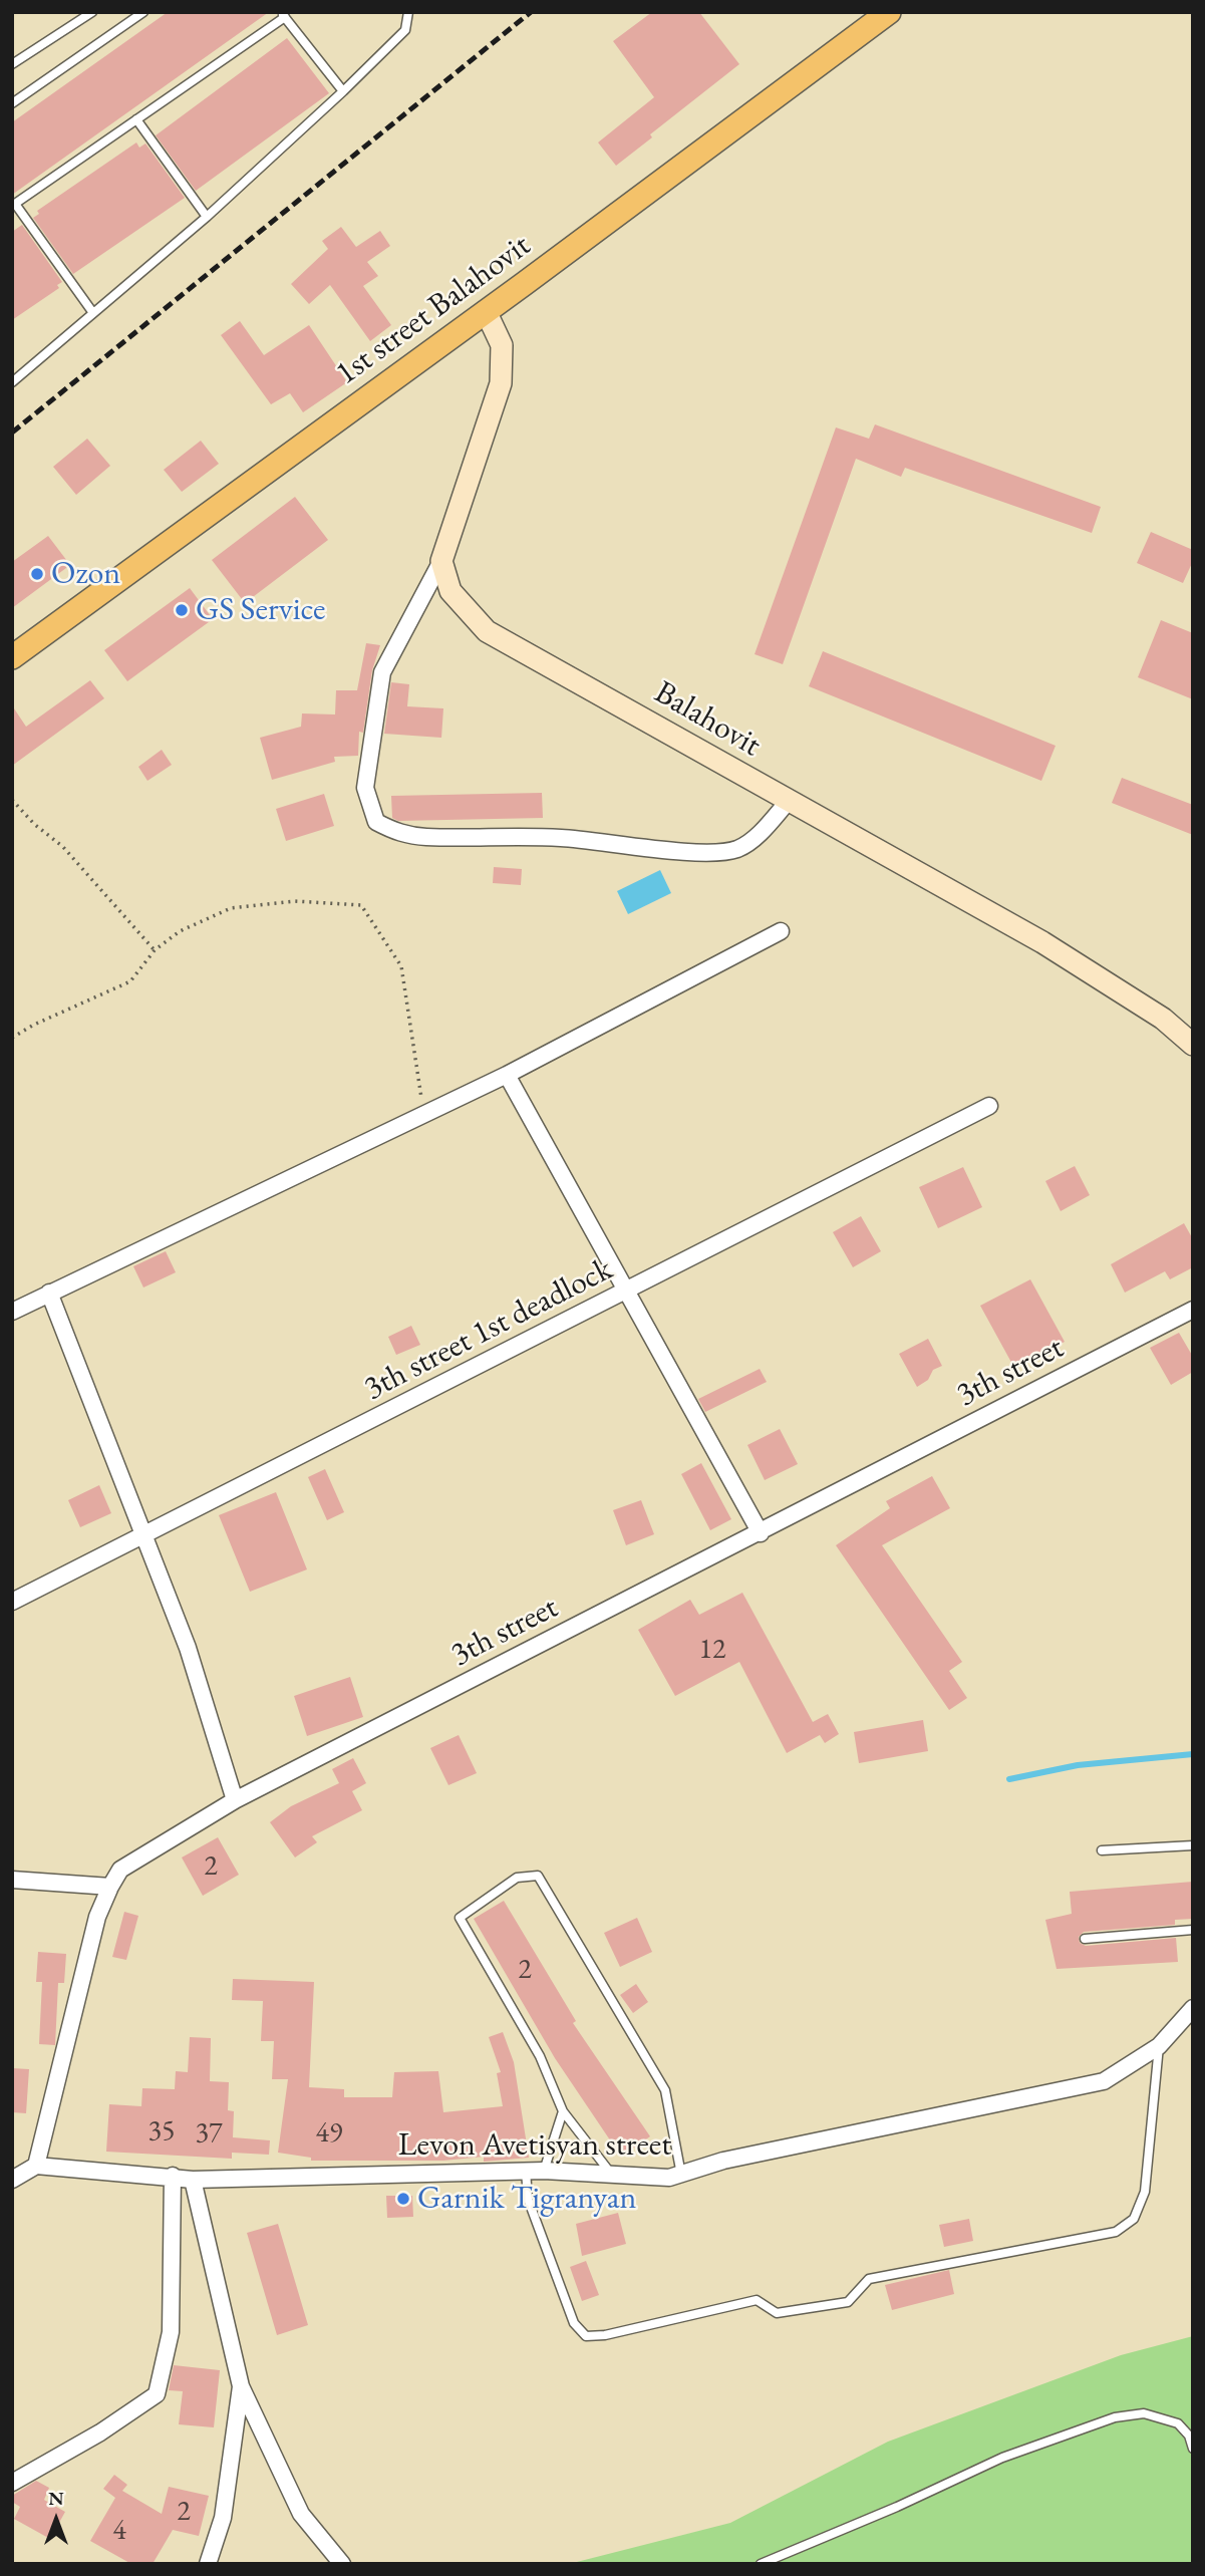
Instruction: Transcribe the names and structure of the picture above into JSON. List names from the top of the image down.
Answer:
{
  "streets": {
    "main road": ["1st street Balahovit"],
    "street": [
      "Balahovit",
      "3th street 1st deadlock",
      "3th street",
      "Levon Avetisyan street"
    ]
  },
  "crossings": [
    ["3th street", "Levon Avetisyan street"]
  ],
  "places": ["Ozon", "GS Service", "Garnik Tigranyan"],
  "house_numbers": [
    "12",
    "2",
    "2",
    "35",
    "37",
    "49",
    "2",
    "4"
  ],
  "north": "top"
}
